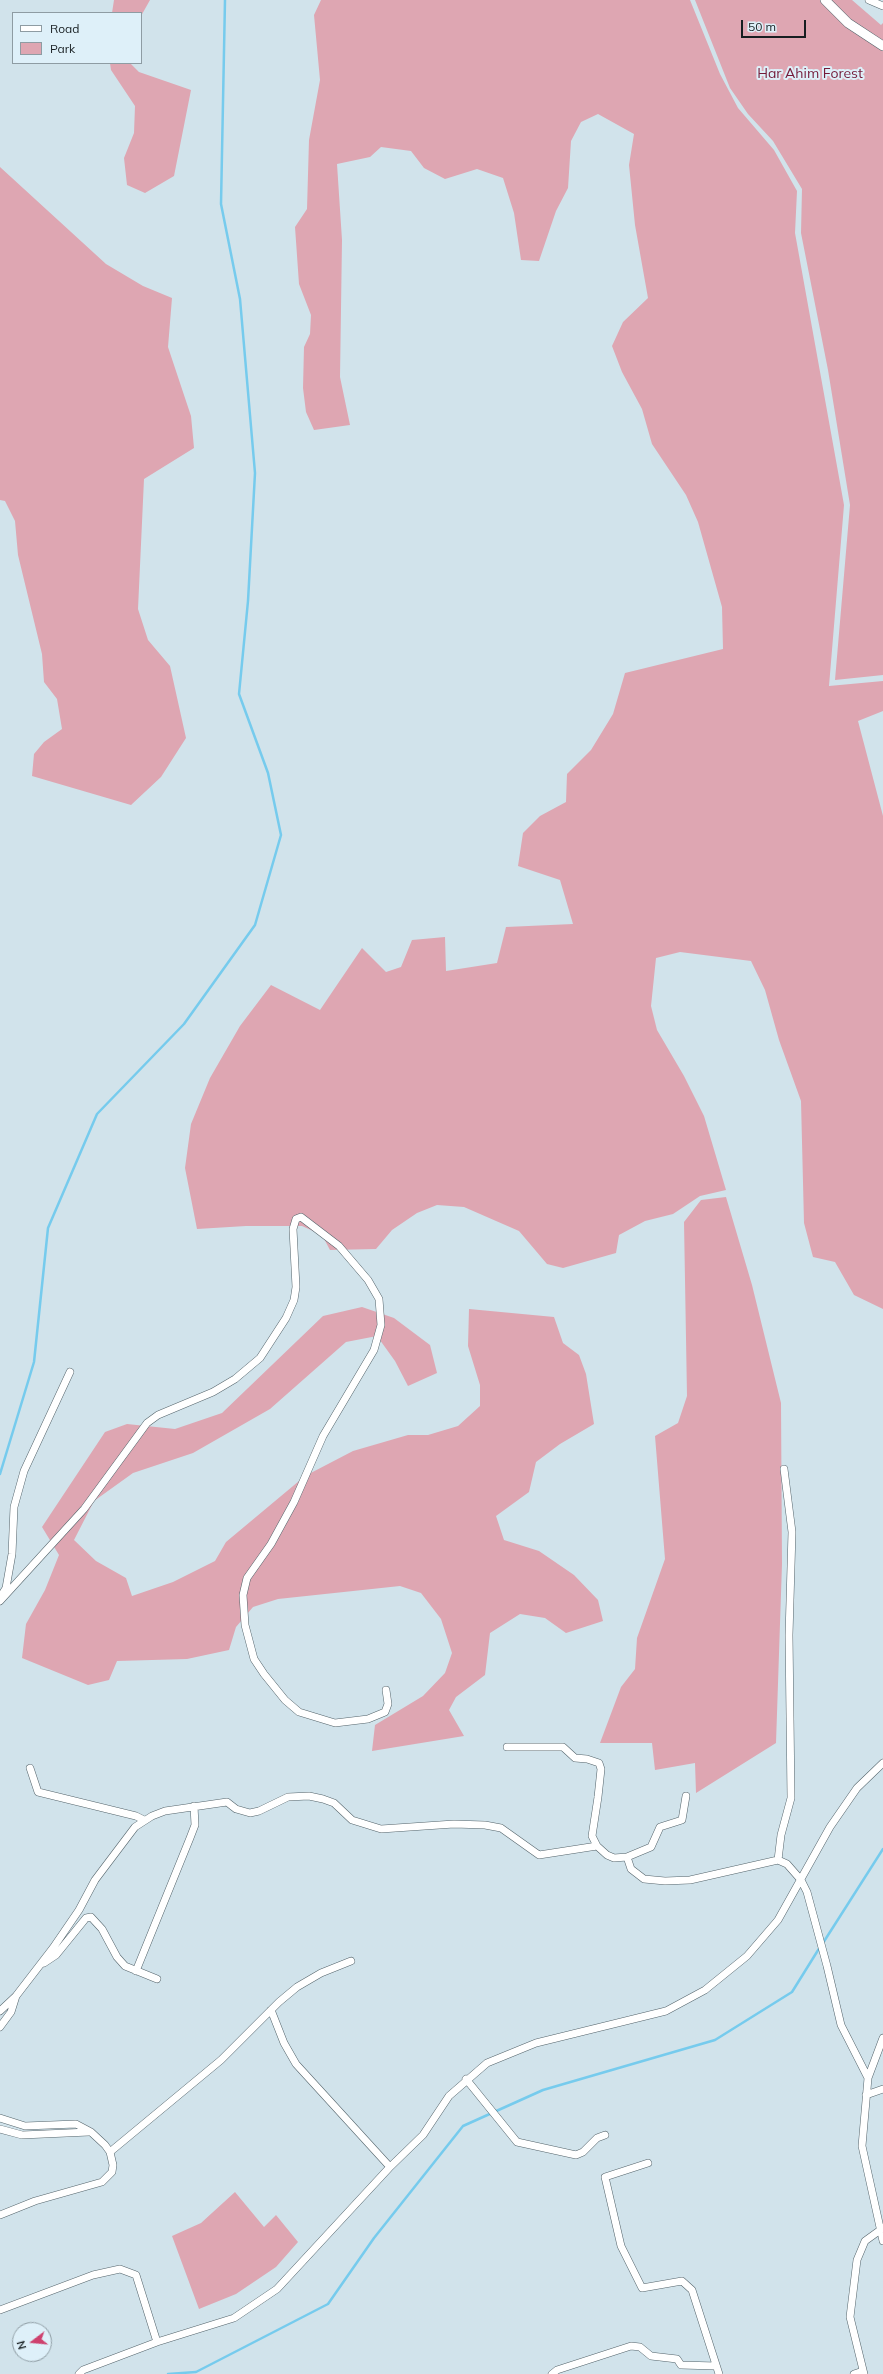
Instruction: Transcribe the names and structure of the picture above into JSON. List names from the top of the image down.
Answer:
{
  "parks": ["Har Ahim Forest"],
  "legend": ["Road", "Park"],
  "scale_bar": "50 m",
  "north": "left"
}
